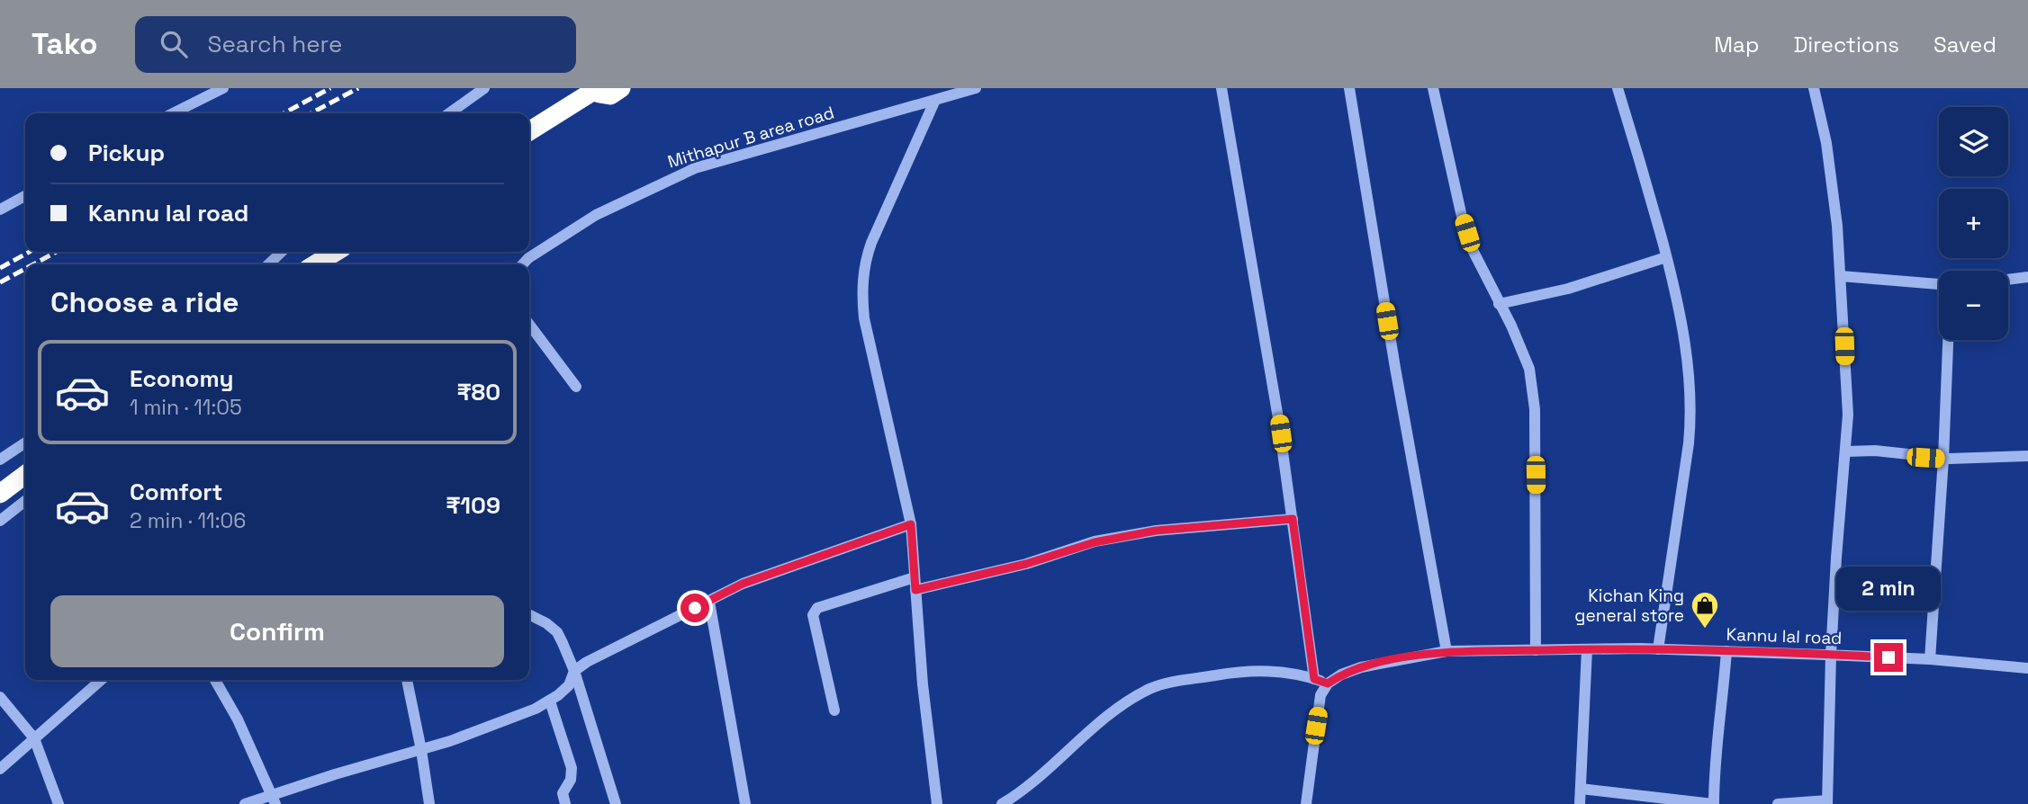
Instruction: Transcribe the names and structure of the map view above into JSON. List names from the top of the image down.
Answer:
{
  "streets": {
    "street": ["Mithapur B area road", "Kannu lal road"]
  },
  "places": {
    "shop": ["Kichan King general store"]
  },
  "page": {
    "header": "Tako",
    "search": "Search here",
    "nav": ["Map", "Directions", "Saved"],
    "map_buttons": ["+", "−"],
    "banner": ["Pickup", "Kannu lal road"],
    "heading": "Choose a ride",
    "list": [
      {
        "name": "Economy",
        "note": "1 min · 11:05",
        "value": "₹80"
      },
      {
        "name": "Comfort",
        "note": "2 min · 11:06",
        "value": "₹109"
      }
    ],
    "bubble": "2 min",
    "buttons": "Confirm"
  }
}
